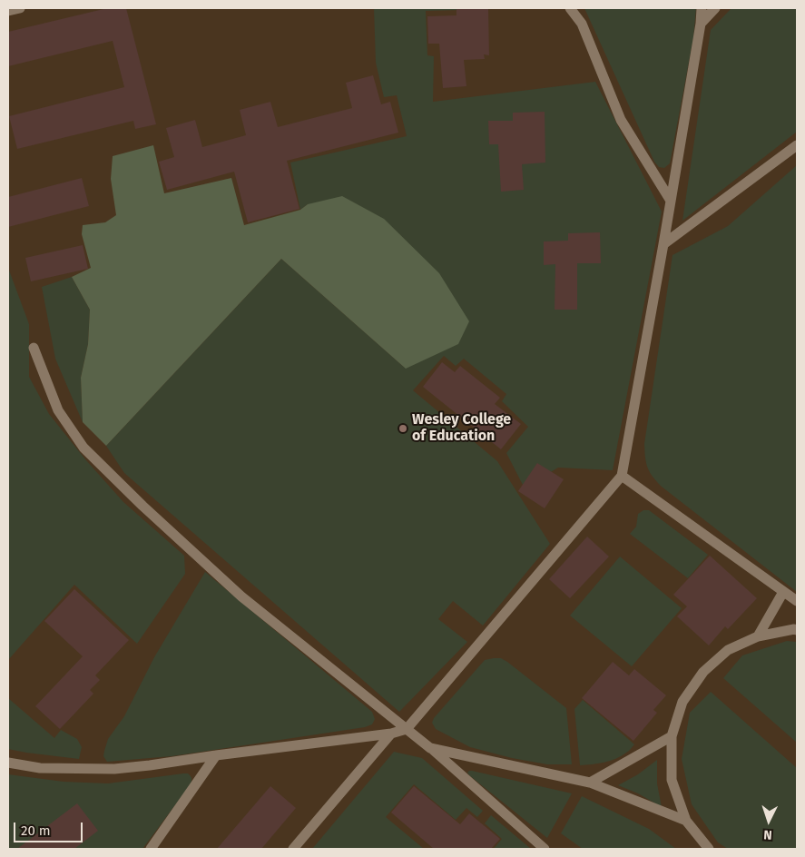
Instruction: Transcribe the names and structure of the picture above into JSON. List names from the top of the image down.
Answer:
{
  "places": ["Wesley College of Education"],
  "scale_bar": "20 m",
  "north": "bottom"
}
